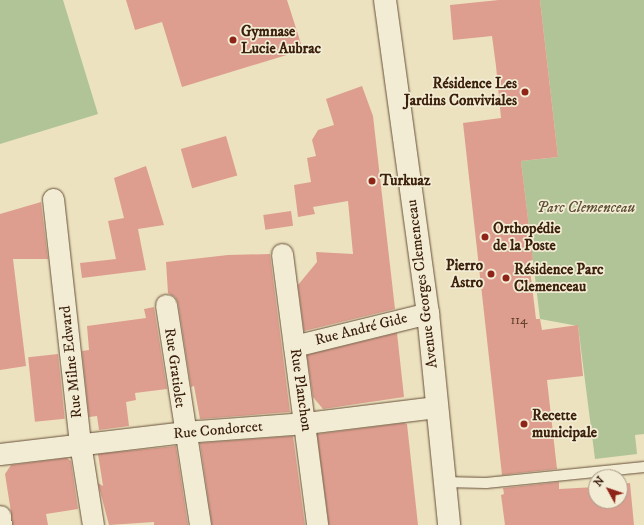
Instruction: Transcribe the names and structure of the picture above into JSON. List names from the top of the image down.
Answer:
{
  "streets": {
    "main road": ["Avenue Georges Clemenceau"],
    "street": [
      "Rue André Gide",
      "Rue Milne Edward",
      "Rue Gratiolet",
      "Rue Planchon",
      "Rue Condorcet"
    ]
  },
  "crossings": [
    ["Avenue Georges Clemenceau", "Rue André Gide"],
    ["Avenue Georges Clemenceau", "Rue Condorcet"],
    ["Rue André Gide", "Rue Planchon"],
    ["Rue Milne Edward", "Rue Condorcet"],
    ["Rue Gratiolet", "Rue Condorcet"],
    ["Rue Planchon", "Rue Condorcet"]
  ],
  "parks": ["Parc Clemenceau"],
  "places": [
    "Gymnase Lucie Aubrac",
    "Résidence Les Jardins Conviviales",
    "Turkuaz",
    "Orthopédie de la Poste",
    "Pierro Astro",
    "Résidence Parc Clemenceau",
    "Recette municipale"
  ],
  "house_numbers": ["114"],
  "north": "top left"
}
